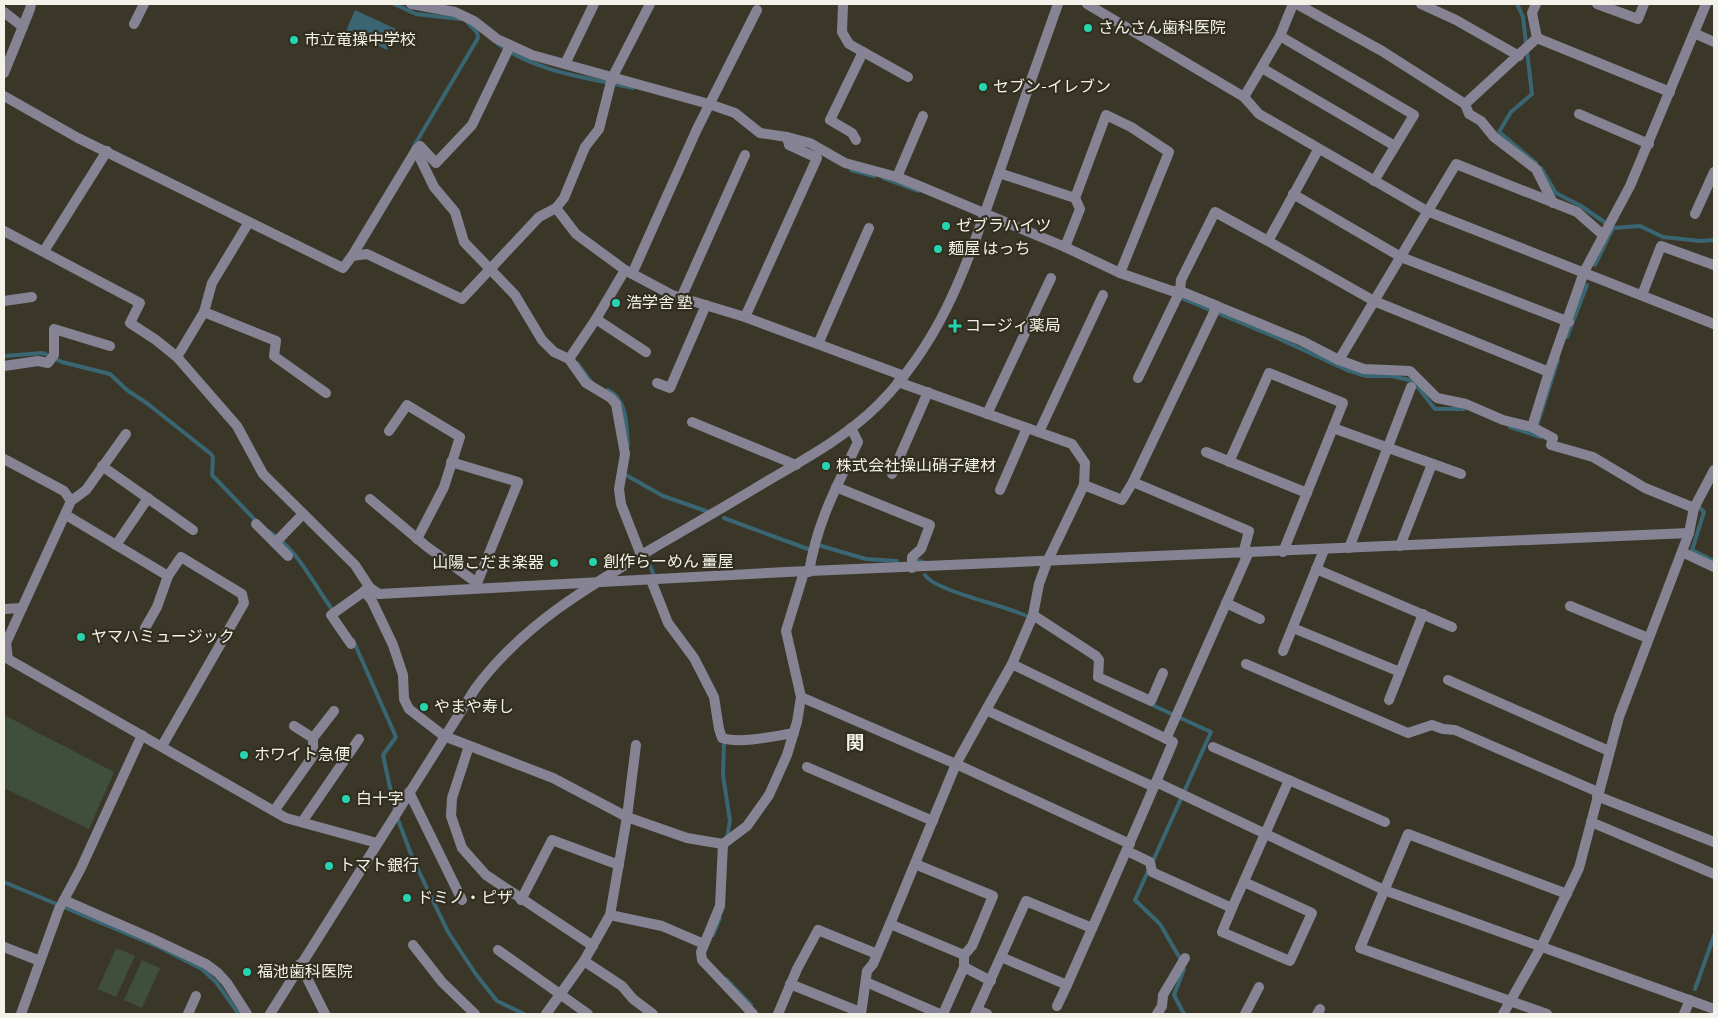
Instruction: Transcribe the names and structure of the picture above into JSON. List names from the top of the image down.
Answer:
{
  "districts": ["関"],
  "places": {
    "other": [
      "さんさん歯科医院",
      "市立竜操中学校",
      "セブン-イレブン",
      "ゼブラハイツ",
      "麺屋 はっち",
      "浩学舎 塾",
      "株式会社操山硝子建材",
      "創作らーめん 薑屋",
      "山陽こだま楽器",
      "ヤマハミュージック",
      "やまや寿し",
      "ホワイト急便",
      "白十字",
      "トマト銀行",
      "ドミノ・ピザ",
      "福池歯科医院"
    ],
    "health": ["コージィ薬局"]
  }
}
